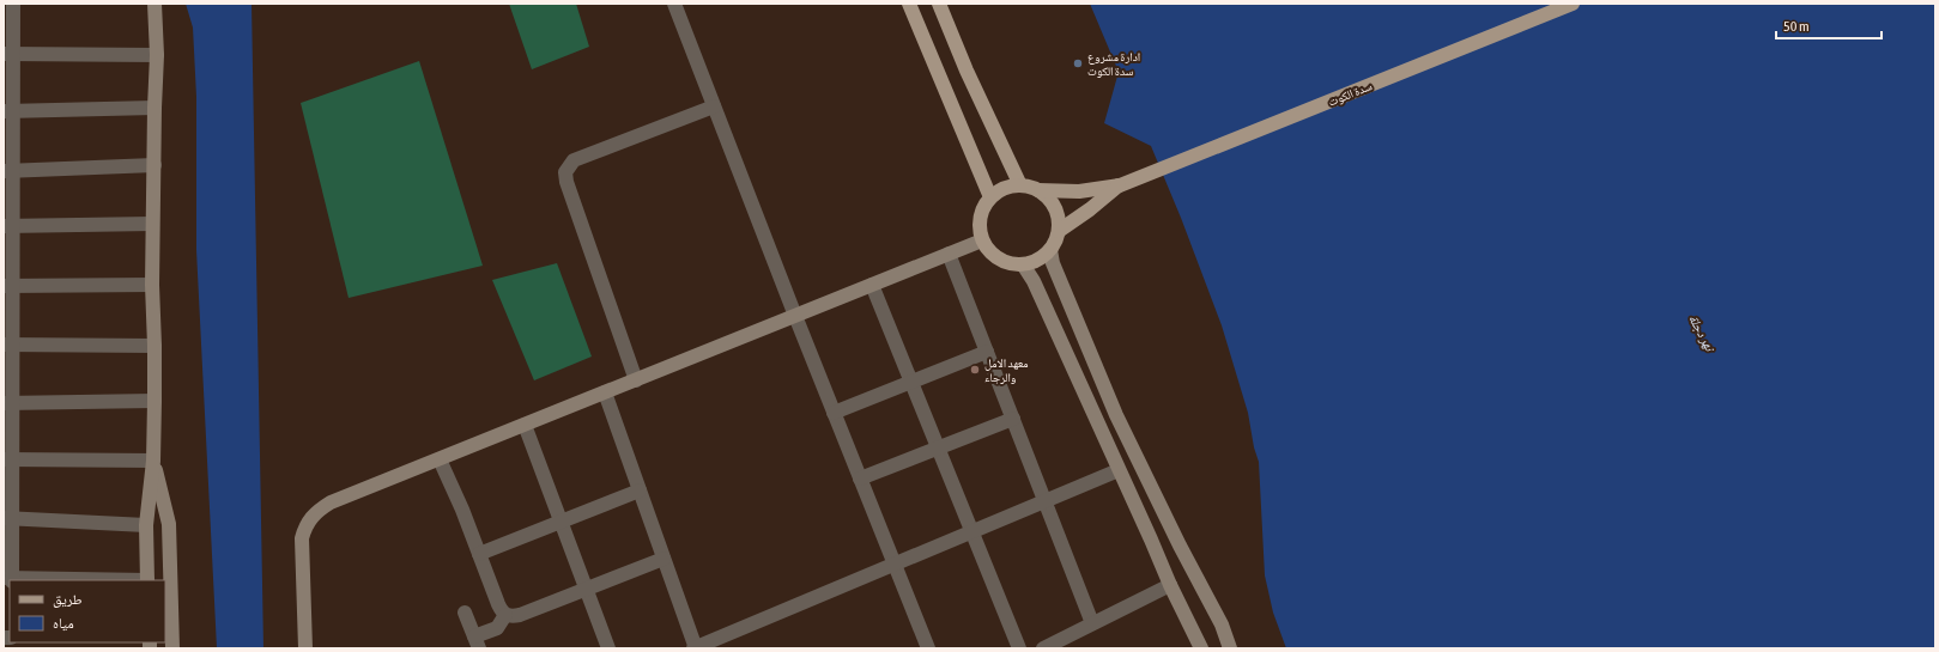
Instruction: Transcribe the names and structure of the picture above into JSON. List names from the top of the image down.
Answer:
{
  "streets": {
    "main road": ["سدة الكوت"]
  },
  "water": ["نهر دجلة"],
  "places": ["ادارة مشروع سدة الكوت", "معهد الامل والرجاء"],
  "legend": ["طريق", "مياه"],
  "scale_bar": "50 m"
}
